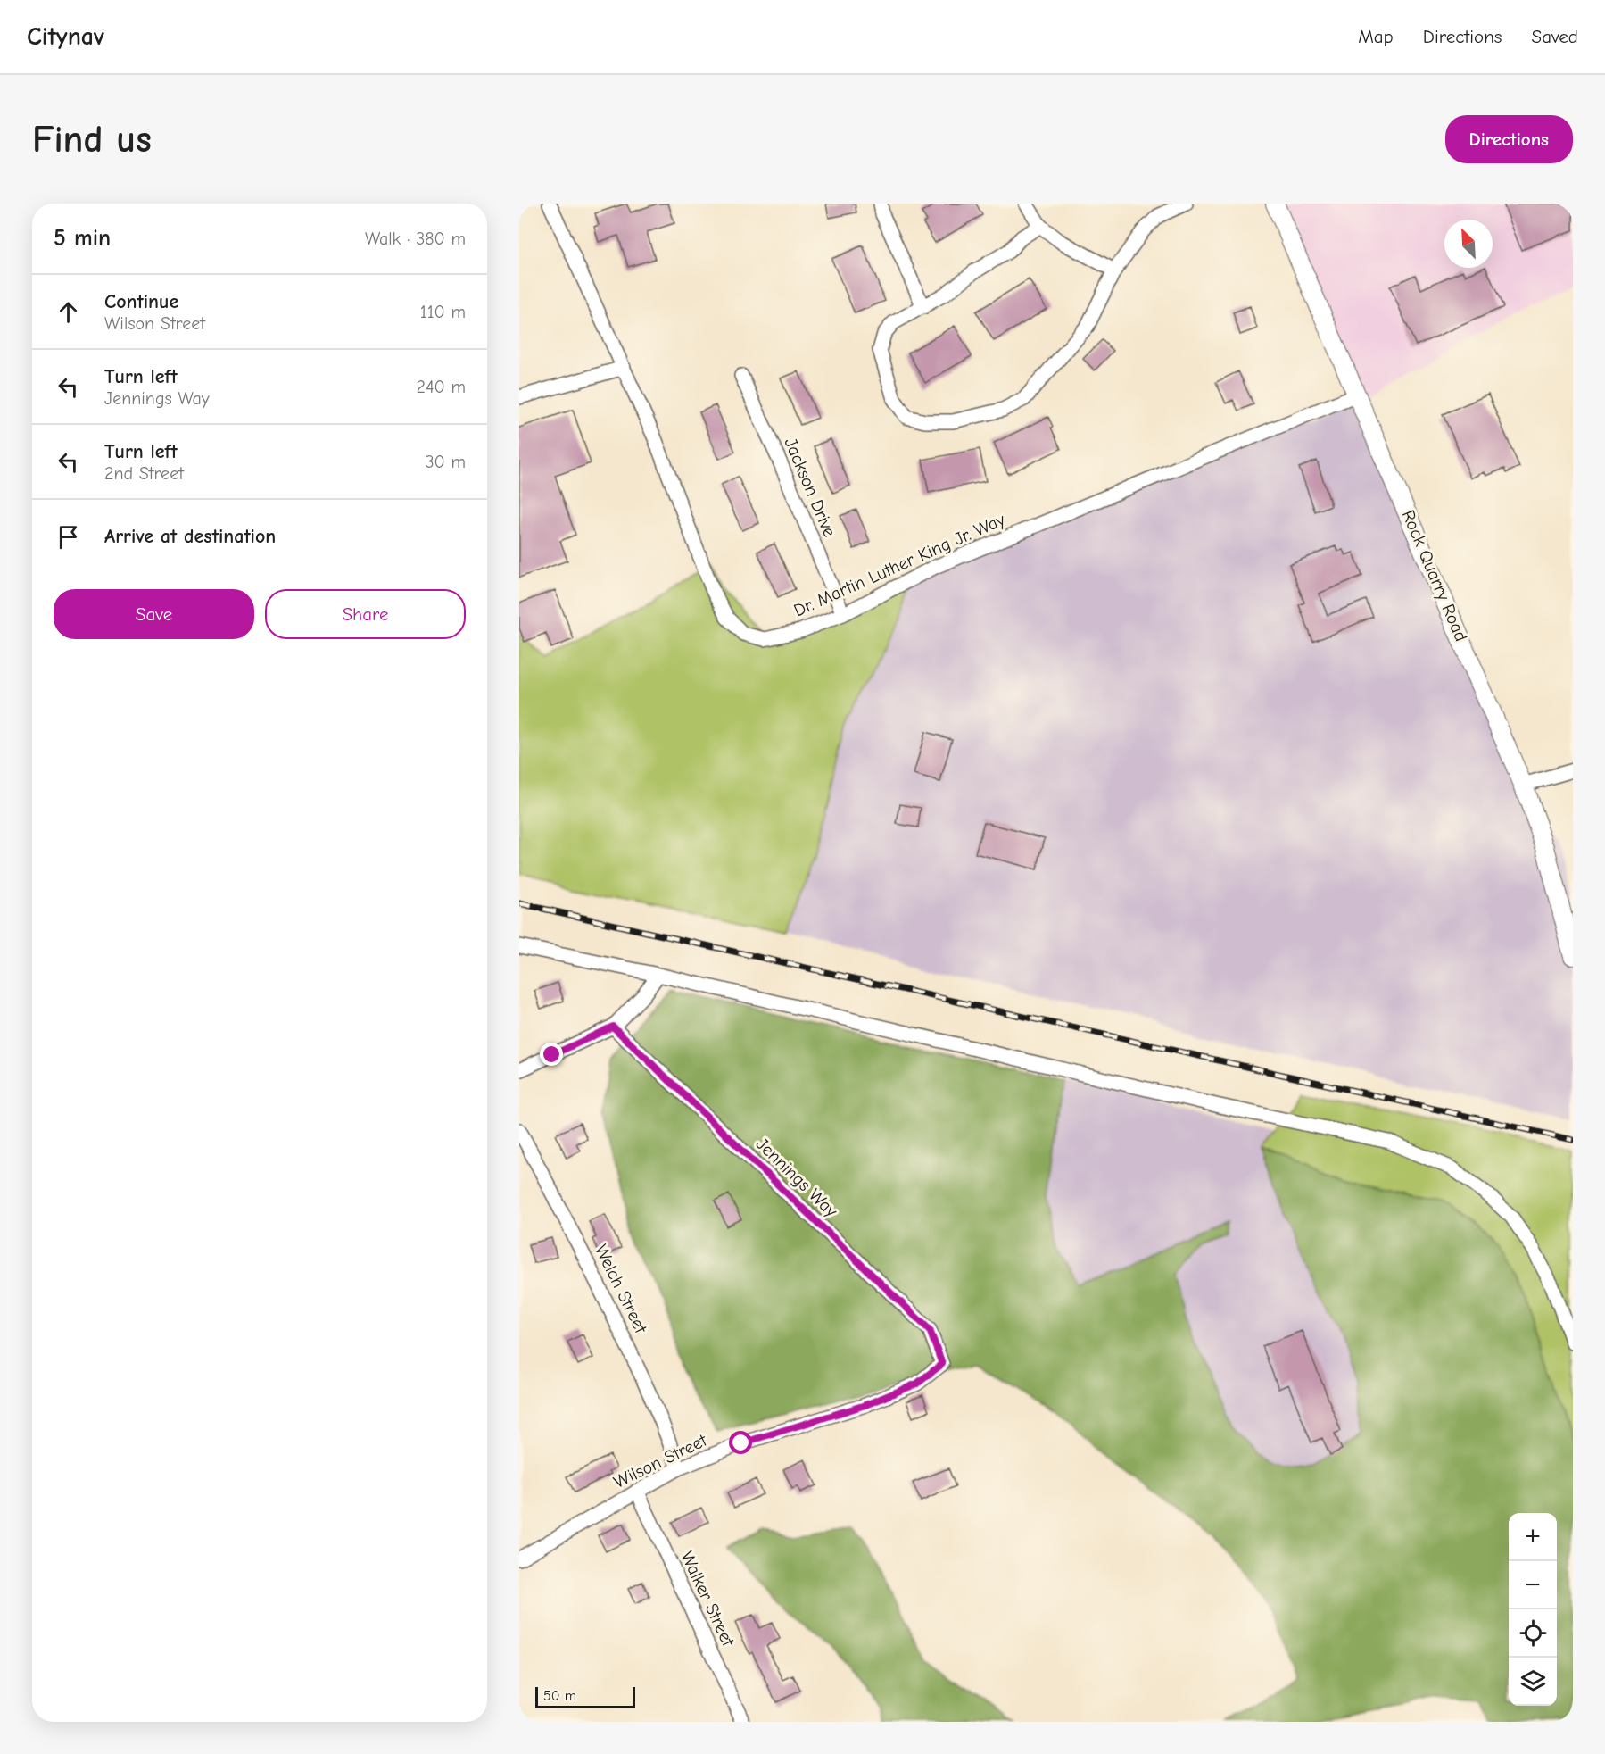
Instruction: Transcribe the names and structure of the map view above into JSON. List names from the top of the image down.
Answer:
{
  "streets": {
    "street": [
      "Jackson Drive",
      "Dr. Martin Luther King Jr. Way",
      "Rock Quarry Road",
      "Jennings Way",
      "Welch Street",
      "Wilson Street",
      "Walker Street"
    ]
  },
  "crossings": [
    ["Jackson Drive", "Dr. Martin Luther King Jr. Way"],
    ["Dr. Martin Luther King Jr. Way", "Rock Quarry Road"],
    ["Jennings Way", "Wilson Street"],
    ["Welch Street", "Wilson Street"],
    ["Wilson Street", "Walker Street"]
  ],
  "scale_bar": "50 m",
  "north": "top left",
  "page": {
    "header": "Citynav",
    "nav": ["Map", "Directions", "Saved"],
    "buttons": [
      "Directions",
      ["Save", "Share"]
    ],
    "title": "Find us",
    "heading": ["5 min", "Walk · 380 m"],
    "list": [
      ["Continue", "Wilson Street", "110 m"],
      ["Turn left", "Jennings Way", "240 m"],
      ["Turn left", "2nd Street", "30 m"],
      "Arrive at destination"
    ],
    "map_buttons": ["+", "−"],
    "scale": "50 m"
  }
}
